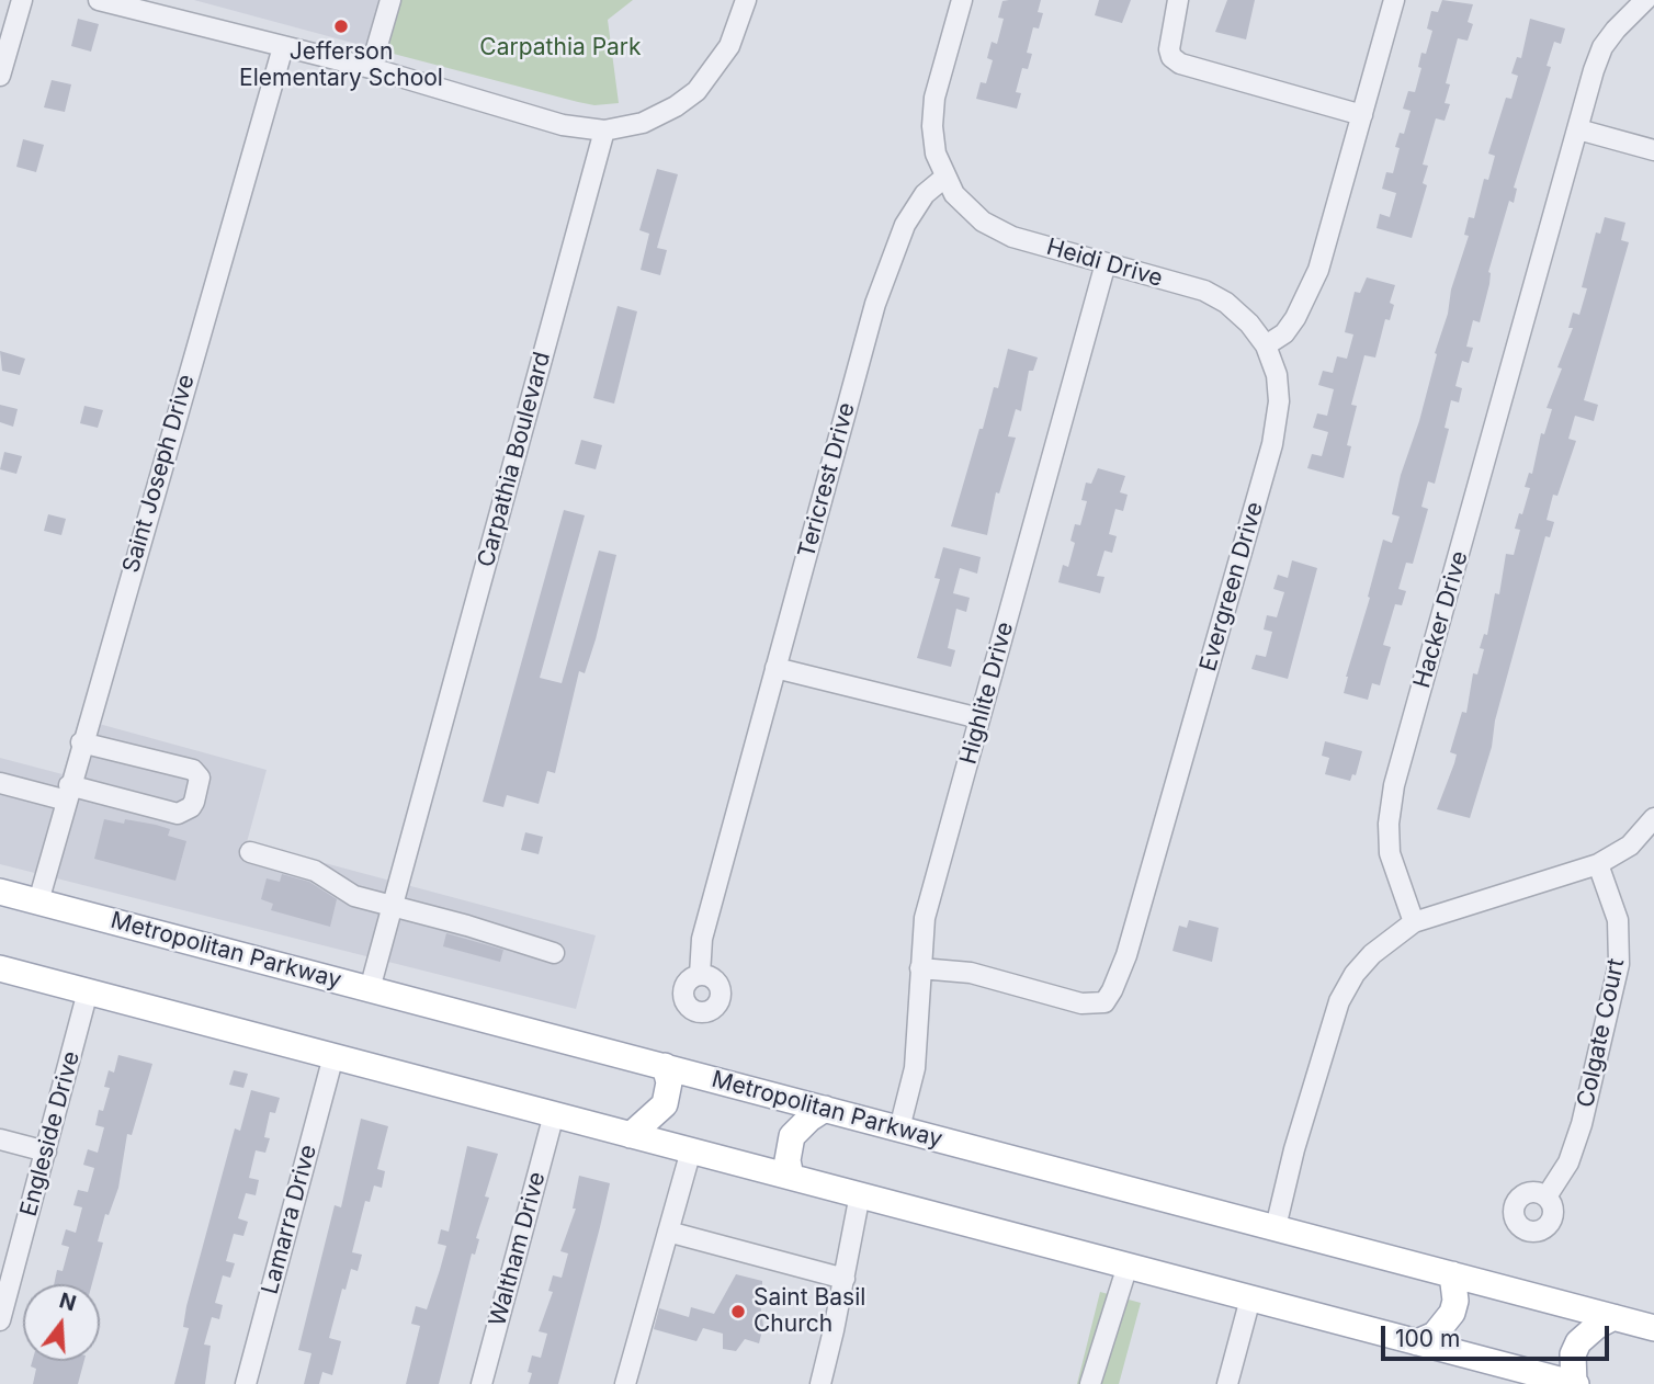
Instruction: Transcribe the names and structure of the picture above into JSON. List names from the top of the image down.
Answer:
{
  "streets": {
    "main road": ["Metropolitan Parkway"],
    "street": [
      "Heidi Drive",
      "Carpathia Boulevard",
      "Saint Joseph Drive",
      "Tericrest Drive",
      "Evergreen Drive",
      "Hacker Drive",
      "Highlite Drive",
      "Colgate Court",
      "Engleside Drive",
      "Lamarra Drive",
      "Waltham Drive"
    ]
  },
  "crossings": [
    ["Heidi Drive", "Tericrest Drive"],
    ["Heidi Drive", "Evergreen Drive"],
    ["Heidi Drive", "Highlite Drive"],
    ["Carpathia Boulevard", "Metropolitan Parkway"],
    ["Saint Joseph Drive", "Metropolitan Parkway"],
    ["Evergreen Drive", "Highlite Drive"],
    ["Highlite Drive", "Metropolitan Parkway"]
  ],
  "parks": ["Carpathia Park"],
  "places": ["Jefferson Elementary School", "Saint Basil Church"],
  "scale_bar": "100 m",
  "north": "top"
}
